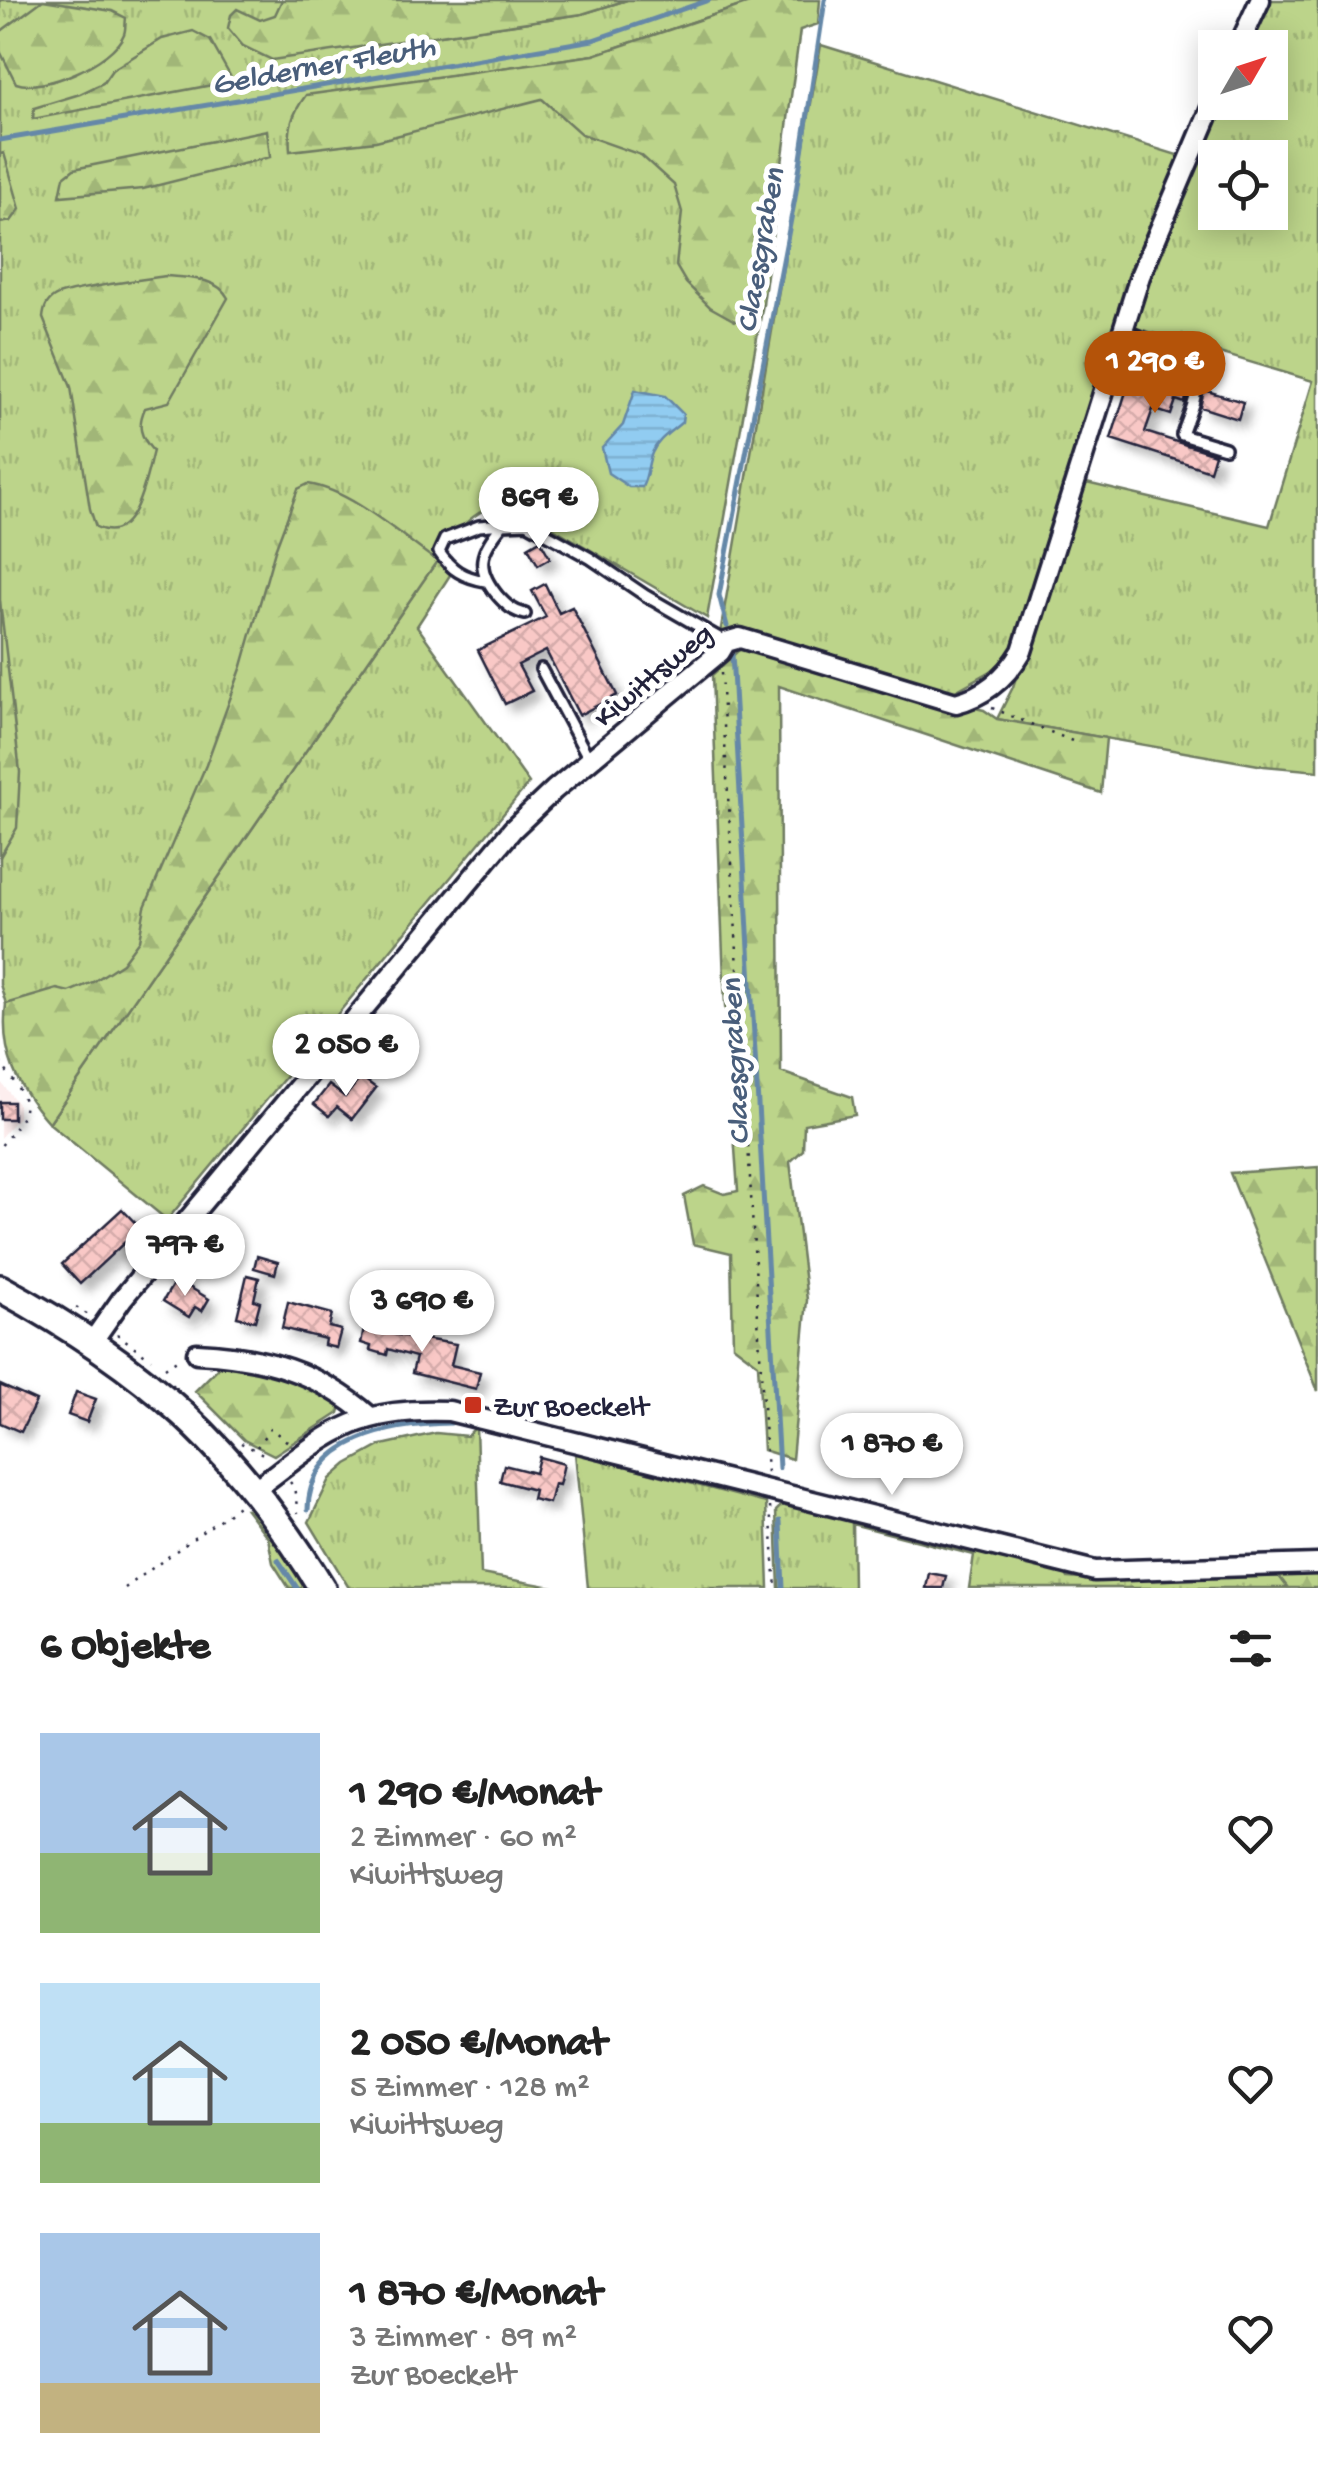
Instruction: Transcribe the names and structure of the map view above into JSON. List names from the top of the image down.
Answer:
{
  "streets": {
    "street": ["Kiwittsweg"]
  },
  "water": ["Gelderner Fleuth", "Claesgraben"],
  "places": {
    "transit": ["Zur Boeckelt"]
  },
  "north": "top right",
  "page": {
    "price": [
      "1 290 €",
      "869 €",
      "2 050 €",
      "797 €",
      "3 690 €",
      "1 870 €"
    ],
    "heading": "6 Objekte",
    "list": [
      {
        "name": "1 290 €/Monat",
        "note": "2 Zimmer · 60 m² · Kiwittsweg"
      },
      {
        "name": "2 050 €/Monat",
        "note": "5 Zimmer · 128 m² · Kiwittsweg"
      },
      {
        "name": "1 870 €/Monat",
        "note": "3 Zimmer · 89 m² · Zur Boeckelt"
      }
    ]
  }
}
